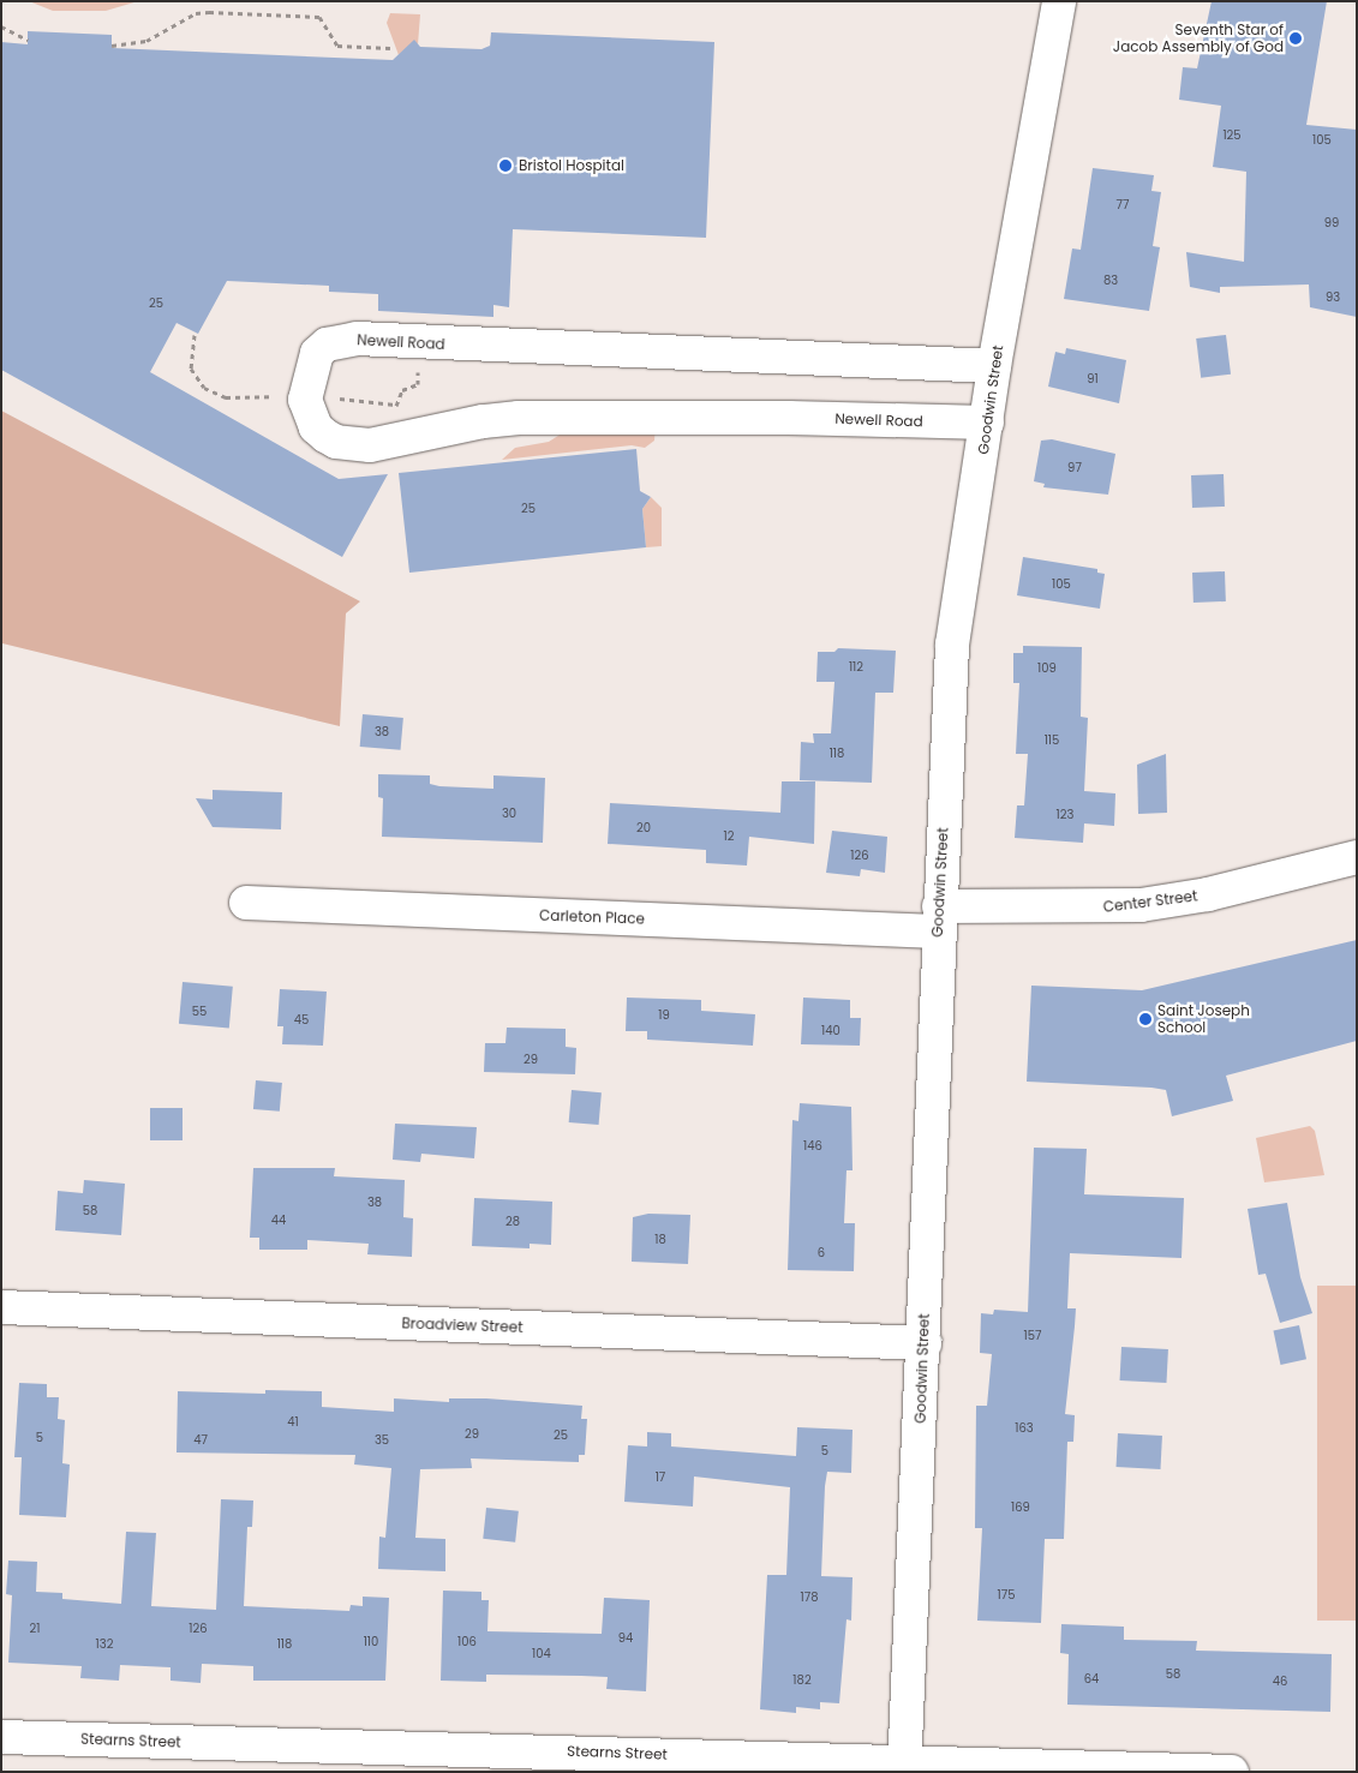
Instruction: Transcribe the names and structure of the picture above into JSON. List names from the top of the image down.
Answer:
{
  "streets": {
    "street": [
      "Newell Road",
      "Goodwin Street",
      "Center Street",
      "Carleton Place",
      "Broadview Street",
      "Stearns Street"
    ]
  },
  "crossings": [
    ["Newell Road", "Goodwin Street"],
    ["Goodwin Street", "Center Street"],
    ["Goodwin Street", "Carleton Place"],
    ["Goodwin Street", "Broadview Street"],
    ["Goodwin Street", "Stearns Street"],
    ["Center Street", "Carleton Place"]
  ],
  "places": ["Seventh Star of Jacob Assembly of God", "Bristol Hospital", "Saint Joseph School"],
  "house_numbers": [
    "125",
    "105",
    "77",
    "99",
    "83",
    "93",
    "25",
    "91",
    "97",
    "25",
    "105",
    "112",
    "109",
    "38",
    "115",
    "118",
    "30",
    "123",
    "20",
    "12",
    "126",
    "55",
    "19",
    "45",
    "140",
    "29",
    "146",
    "38",
    "58",
    "44",
    "28",
    "18",
    "6",
    "157",
    "41",
    "163",
    "29",
    "25",
    "5",
    "47",
    "35",
    "5",
    "17",
    "169",
    "175",
    "178",
    "21",
    "126",
    "94",
    "110",
    "106",
    "132",
    "118",
    "104",
    "58",
    "64",
    "182",
    "46"
  ]
}
